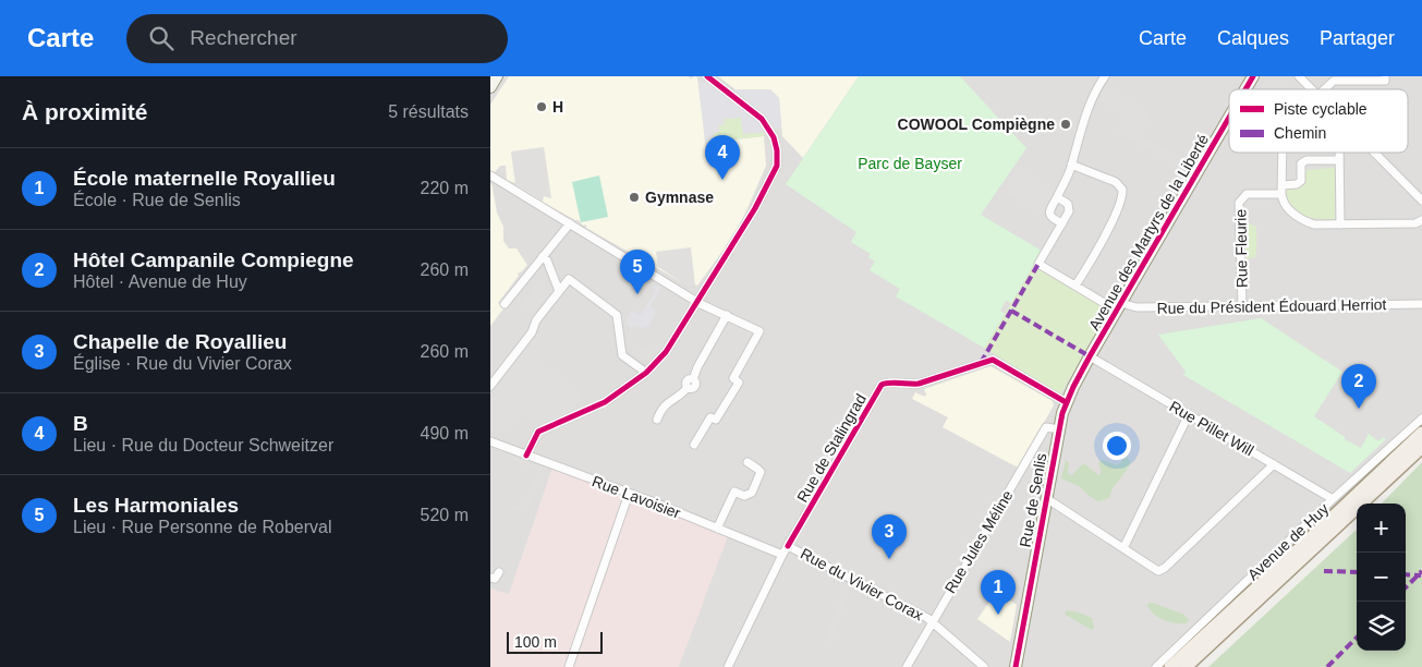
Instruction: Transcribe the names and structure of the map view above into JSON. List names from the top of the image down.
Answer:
{
  "streets": {
    "street": [
      "Avenue des Martyrs de la Liberté",
      "Rue Fleurie",
      "Rue du Président Édouard Herriot",
      "Rue Pillet Will",
      "Rue de Stalingrad",
      "Rue Lavoisier",
      "Rue de Senlis",
      "Rue Jules Méline",
      "Avenue de Huy",
      "Rue du Vivier Corax"
    ]
  },
  "crossings": [
    ["Avenue des Martyrs de la Liberté", "Rue du Président Édouard Herriot"],
    ["Avenue des Martyrs de la Liberté", "Rue Pillet Will"],
    ["Avenue des Martyrs de la Liberté", "Rue de Stalingrad"],
    ["Avenue des Martyrs de la Liberté", "Rue de Senlis"],
    ["Rue Fleurie", "Rue du Président Édouard Herriot"],
    ["Rue Pillet Will", "Avenue de Huy"],
    ["Rue de Stalingrad", "Rue Lavoisier"],
    ["Rue de Stalingrad", "Rue de Senlis"],
    ["Rue de Stalingrad", "Rue du Vivier Corax"],
    ["Rue de Senlis", "Rue Jules Méline"],
    ["Rue Jules Méline", "Rue du Vivier Corax"]
  ],
  "parks": ["Parc de Bayser"],
  "places": ["H", "COWOOL Compiègne", "Gymnase"],
  "legend": ["Piste cyclable", "Chemin"],
  "scale_bar": "100 m",
  "page": {
    "header": "Carte",
    "search": "Rechercher",
    "nav": ["Carte", "Calques", "Partager"],
    "heading": ["À proximité", "5 résultats"],
    "pins": [
      "4",
      "5",
      "2",
      "3",
      "1"
    ],
    "list": [
      {
        "mark": "1",
        "name": "École maternelle Royallieu",
        "note": "École · Rue de Senlis",
        "value": "220 m"
      },
      {
        "mark": "2",
        "name": "Hôtel Campanile Compiegne",
        "note": "Hôtel · Avenue de Huy",
        "value": "260 m"
      },
      {
        "mark": "3",
        "name": "Chapelle de Royallieu",
        "note": "Église · Rue du Vivier Corax",
        "value": "260 m"
      },
      {
        "mark": "4",
        "name": "B",
        "note": "Lieu · Rue du Docteur Schweitzer",
        "value": "490 m"
      },
      {
        "mark": "5",
        "name": "Les Harmoniales",
        "note": "Lieu · Rue Personne de Roberval",
        "value": "520 m"
      }
    ],
    "map_buttons": ["+", "−"],
    "scale": "100 m"
  }
}
